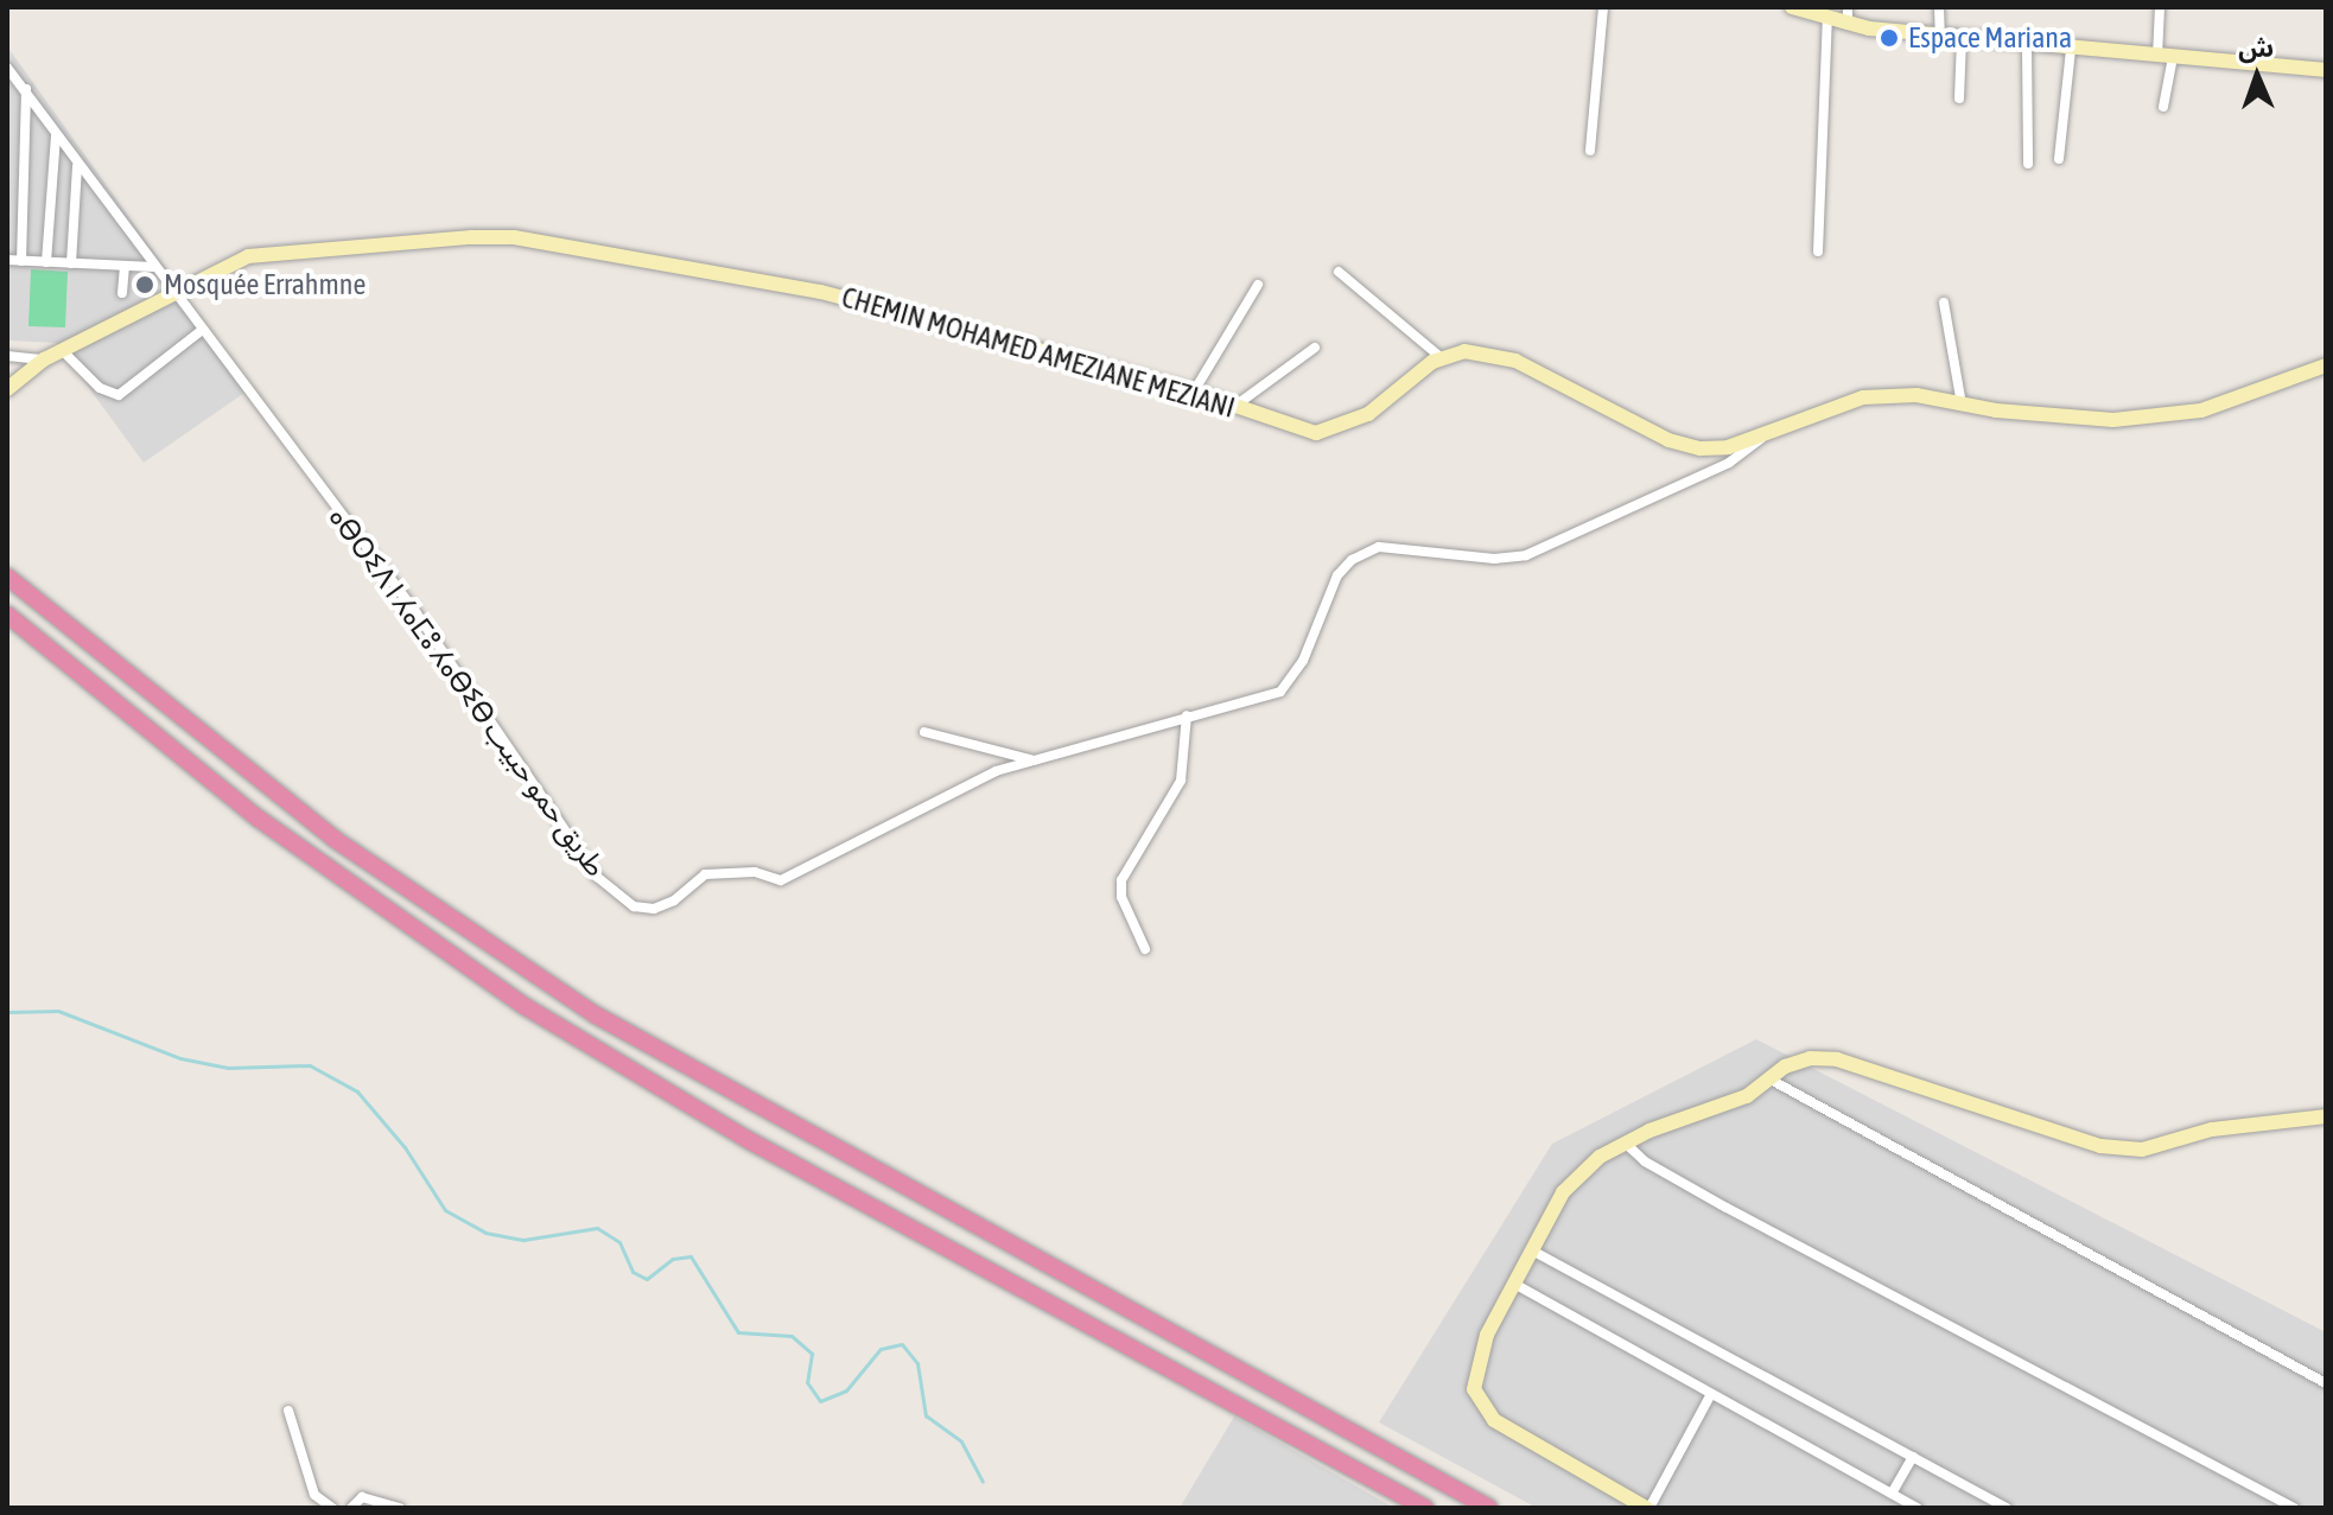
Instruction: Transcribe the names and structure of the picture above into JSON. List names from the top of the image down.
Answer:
{
  "streets": {
    "main road": ["CHEMIN MOHAMED AMEZIANE MEZIANI"],
    "street": ["ⴰⴱⵔⵉⴷ ⵏ ⵃⴰⵎⵓ ⵃⴰⴱⵉⴱ طريق حمو حبيب"]
  },
  "crossings": [
    ["CHEMIN MOHAMED AMEZIANE MEZIANI", "ⴰⴱⵔⵉⴷ ⵏ ⵃⴰⵎⵓ ⵃⴰⴱⵉⴱ طريق حمو حبيب"]
  ],
  "places": ["Espace Mariana", "Mosquée Errahmne"],
  "north": "top"
}
